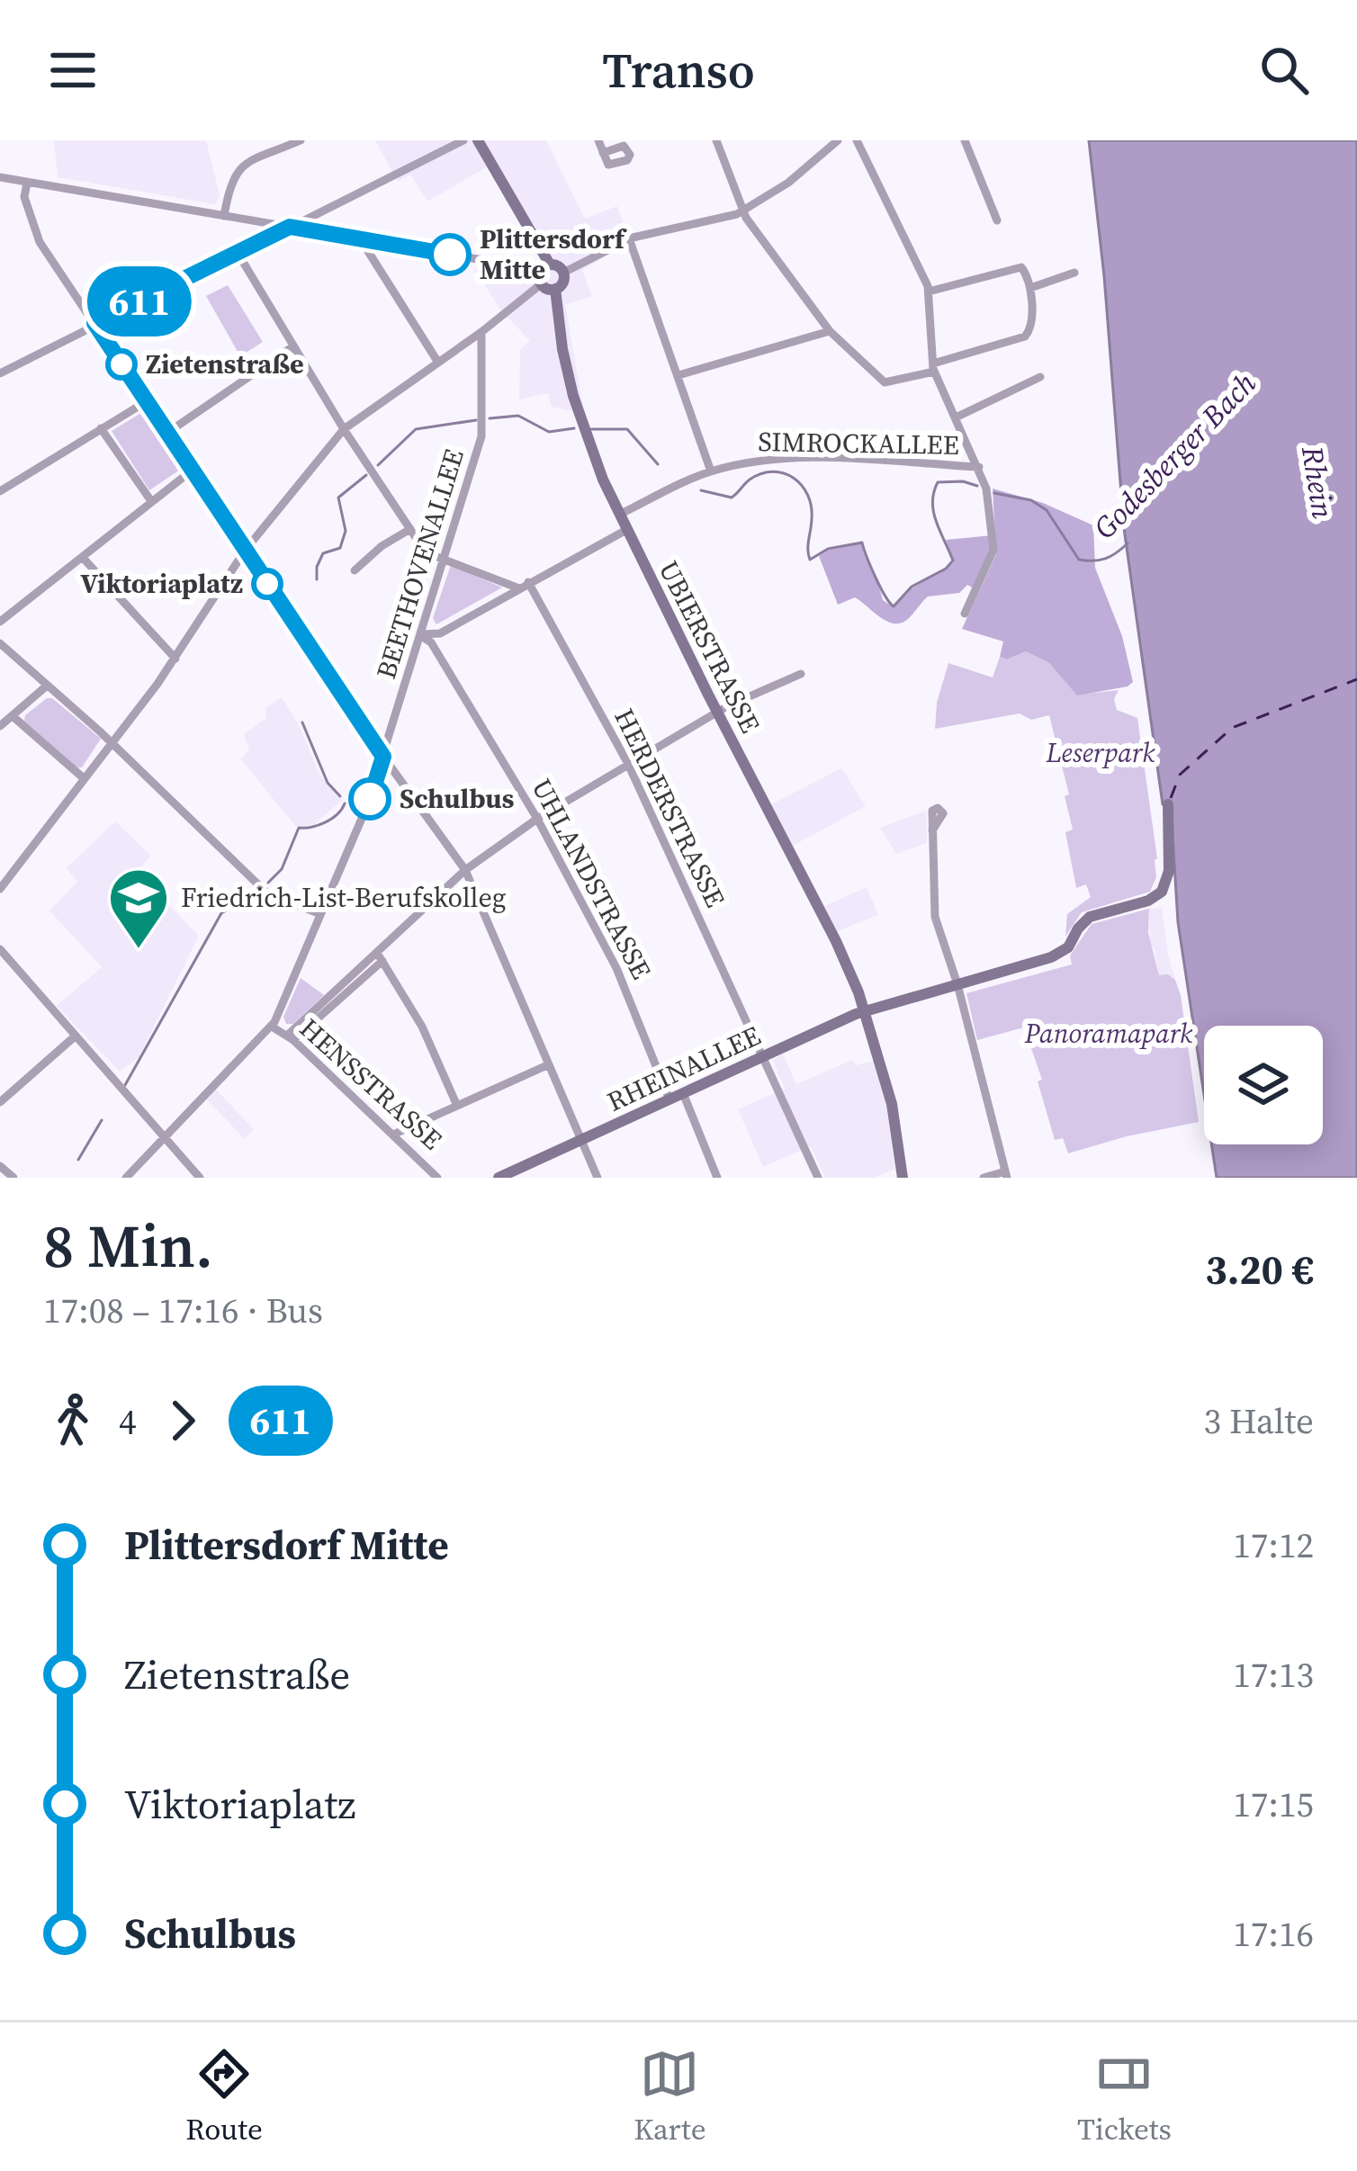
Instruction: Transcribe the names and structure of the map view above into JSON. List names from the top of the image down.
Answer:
{
  "streets": {
    "main road": ["UBIERSTRASSE", "RHEINALLEE"],
    "street": [
      "SIMROCKALLEE",
      "BEETHOVENALLEE",
      "HERDERSTRASSE",
      "UHLANDSTRASSE",
      "HENSSTRASSE"
    ]
  },
  "crossings": [
    ["SIMROCKALLEE", "UBIERSTRASSE"],
    ["BEETHOVENALLEE", "UHLANDSTRASSE"],
    ["BEETHOVENALLEE", "HENSSTRASSE"],
    ["UBIERSTRASSE", "RHEINALLEE"],
    ["HERDERSTRASSE", "RHEINALLEE"],
    ["UHLANDSTRASSE", "RHEINALLEE"]
  ],
  "water": ["Godesberger Bach", "Rhein"],
  "parks": ["Leserpark", "Panoramapark"],
  "places": {
    "other": [
      "Plittersdorf Mitte",
      "Zietenstraße",
      "Viktoriaplatz",
      "Schulbus"
    ],
    "school or university": ["Friedrich-List-Berufskolleg"]
  },
  "lines": ["bus line 611"],
  "page": {
    "header": "Transo",
    "on_map": "611",
    "heading": ["8 Min.", "17:08 – 17:16 · Bus", "3.20 €"],
    "legs": ["4", "611", "3 Halte"],
    "list": [
      {
        "name": "Plittersdorf Mitte",
        "value": "17:12"
      },
      {
        "name": "Zietenstraße",
        "value": "17:13"
      },
      {
        "name": "Viktoriaplatz",
        "value": "17:15"
      },
      {
        "name": "Schulbus",
        "value": "17:16"
      }
    ],
    "tabs": ["Route", "Karte", "Tickets"]
  }
}
